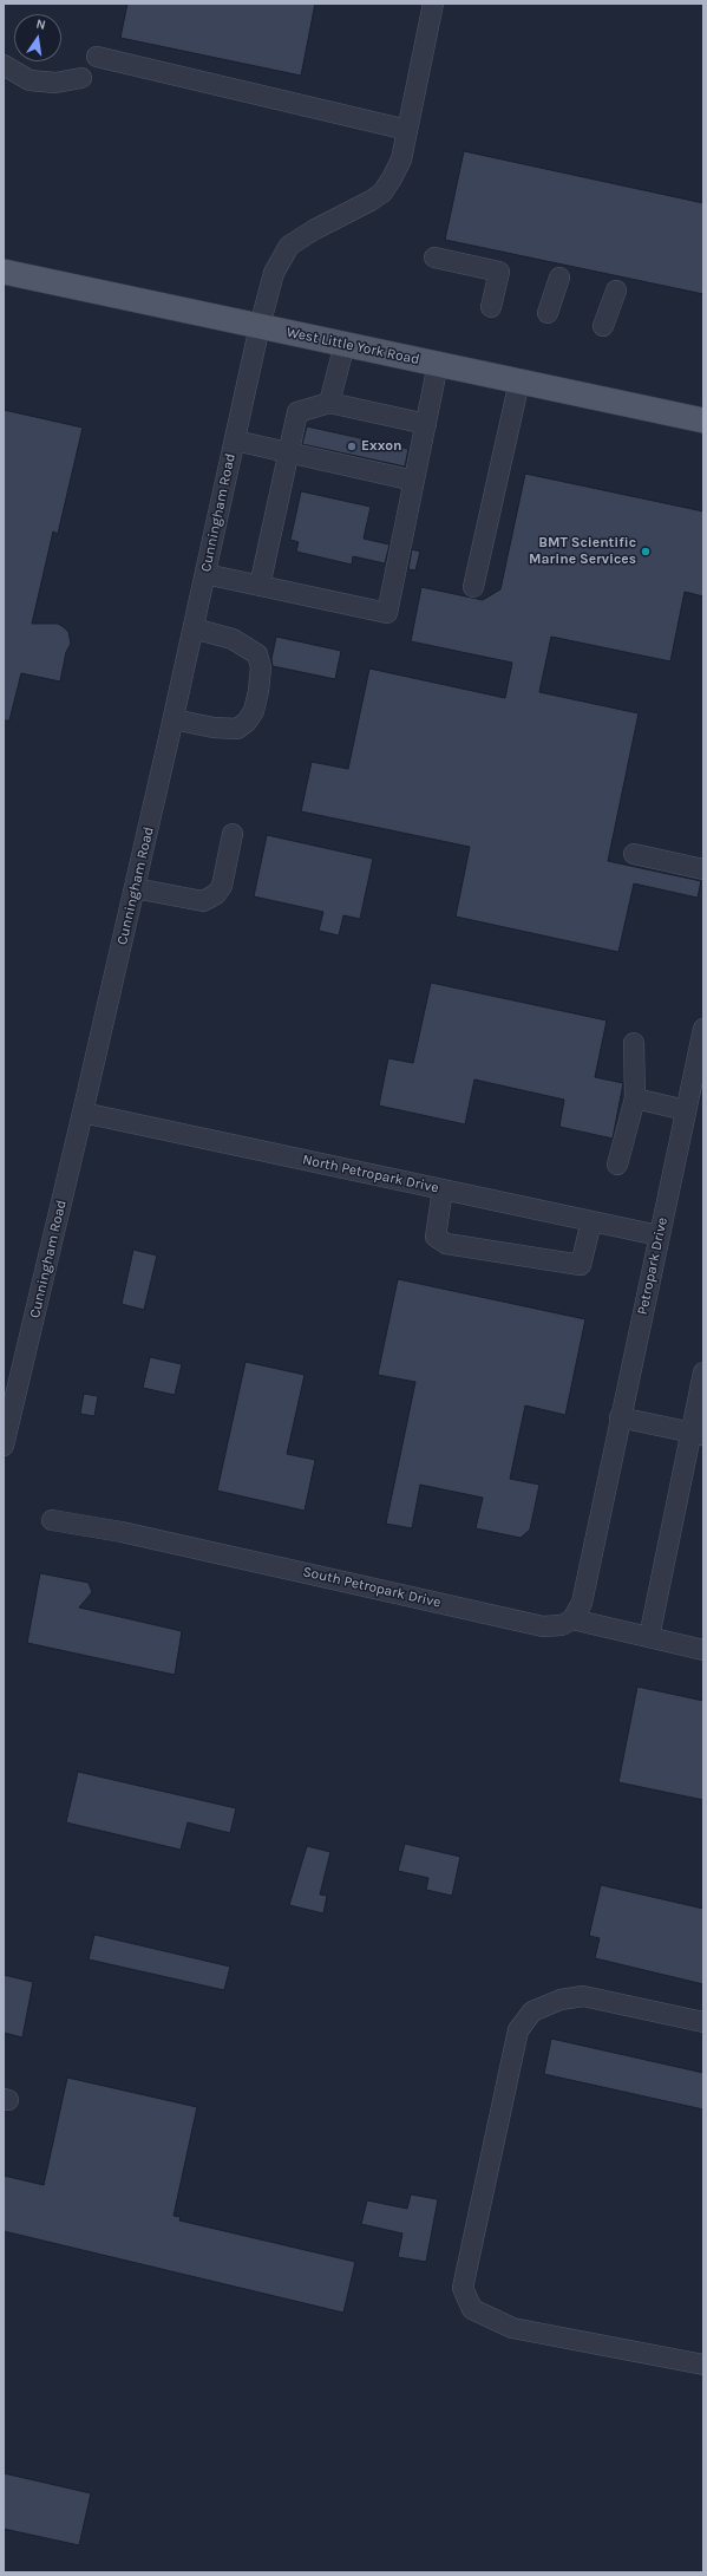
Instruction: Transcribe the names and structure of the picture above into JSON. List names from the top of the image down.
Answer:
{
  "streets": {
    "main road": ["West Little York Road"],
    "street": [
      "Cunningham Road",
      "North Petropark Drive",
      "Petropark Drive",
      "South Petropark Drive"
    ]
  },
  "crossings": [
    ["West Little York Road", "Cunningham Road"],
    ["Cunningham Road", "North Petropark Drive"],
    ["North Petropark Drive", "Petropark Drive"],
    ["Petropark Drive", "South Petropark Drive"]
  ],
  "places": ["Exxon", "BMT Scientific Marine Services"],
  "north": "top"
}
